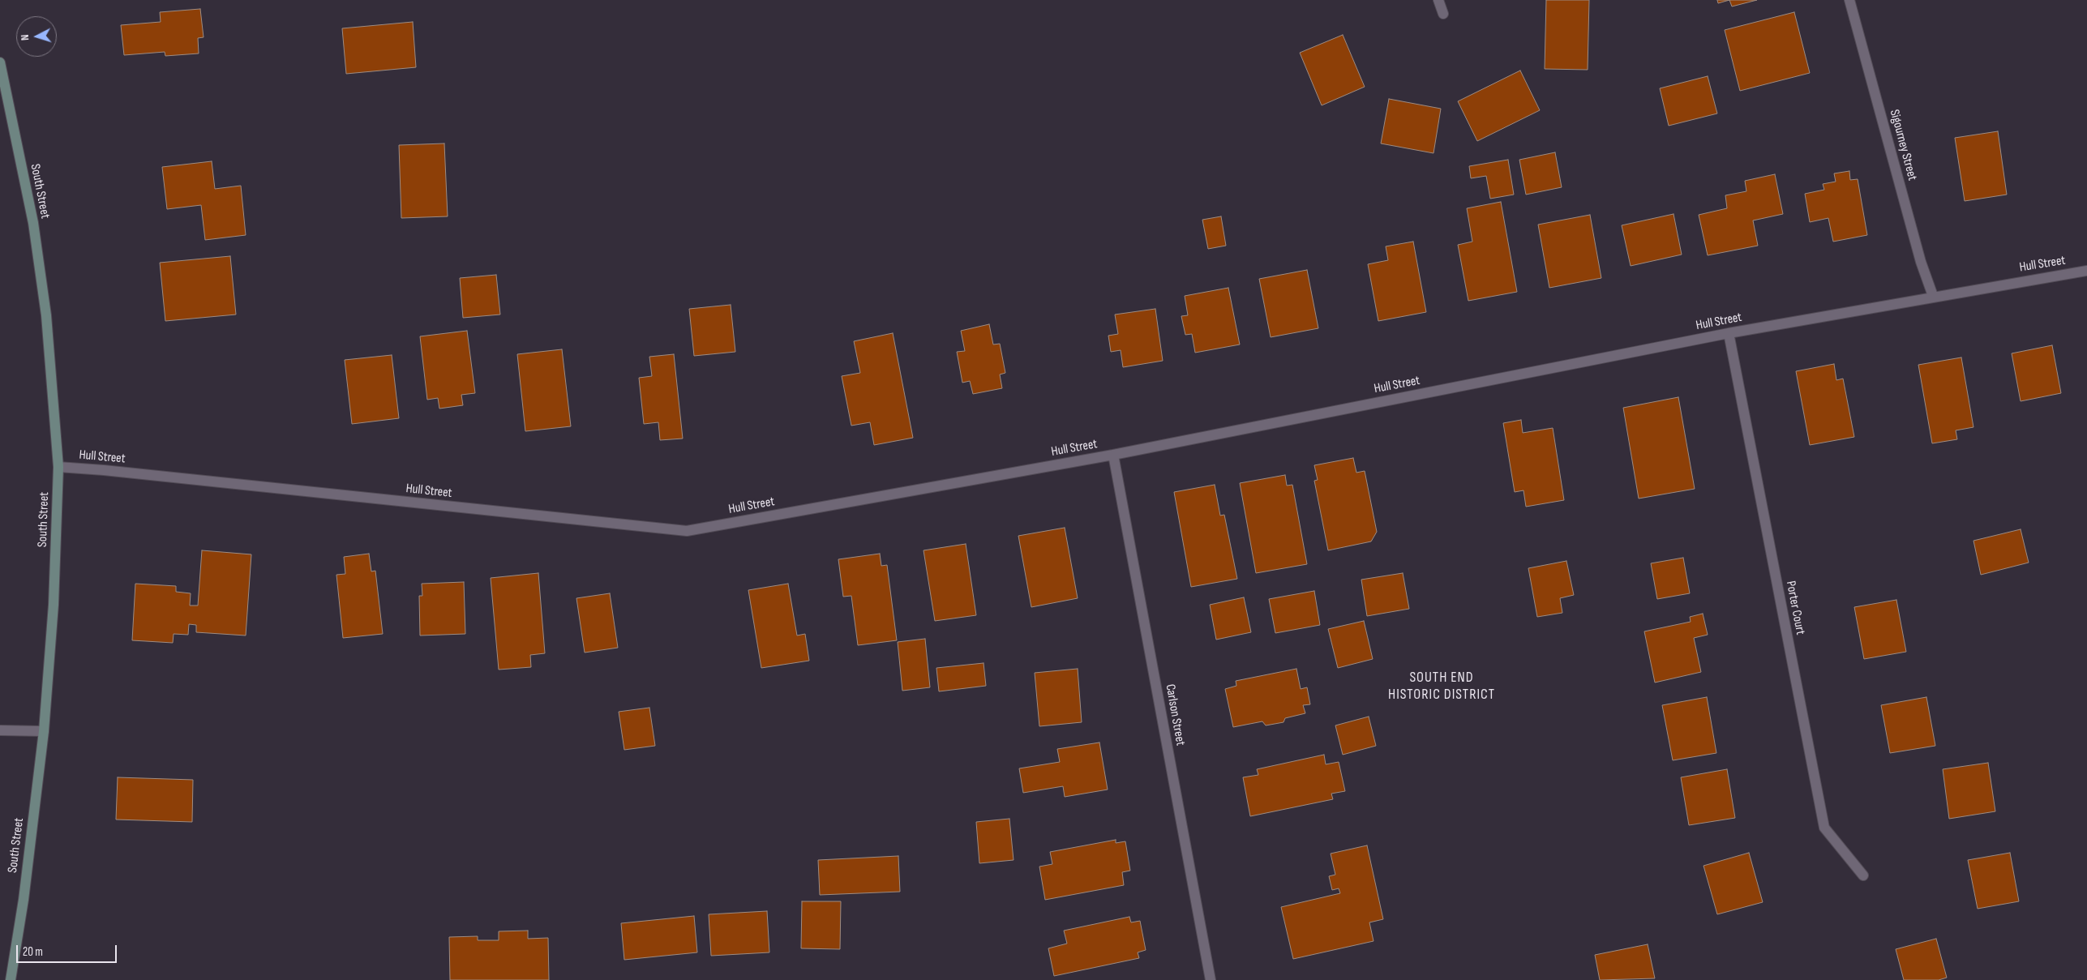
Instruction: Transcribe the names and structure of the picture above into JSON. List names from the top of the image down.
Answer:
{
  "streets": {
    "main road": ["South Street"],
    "street": [
      "Sigourney Street",
      "Hull Street",
      "Porter Court",
      "Carlson Street"
    ]
  },
  "crossings": [
    ["Sigourney Street", "Hull Street"],
    ["South Street", "Hull Street"],
    ["Hull Street", "Porter Court"],
    ["Hull Street", "Carlson Street"]
  ],
  "districts": ["SOUTH END HISTORIC DISTRICT"],
  "scale_bar": "20 m",
  "north": "left"
}
